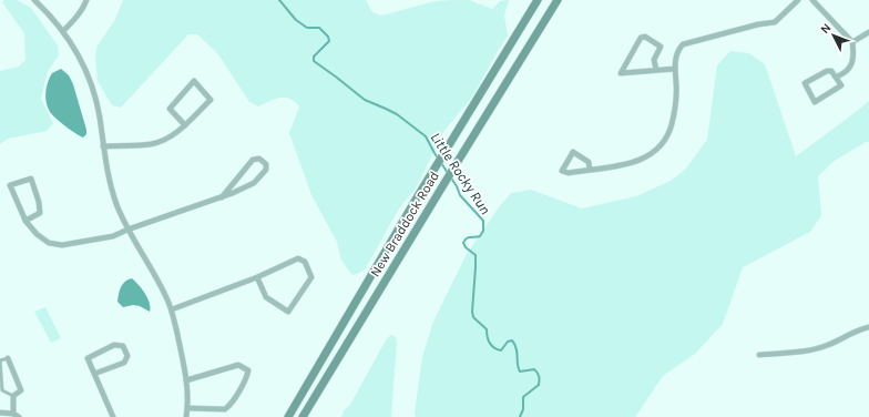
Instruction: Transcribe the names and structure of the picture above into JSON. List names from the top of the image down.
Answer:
{
  "streets": {
    "main road": ["New Braddock Road"]
  },
  "water": ["Little Rocky Run"],
  "north": "top left"
}
